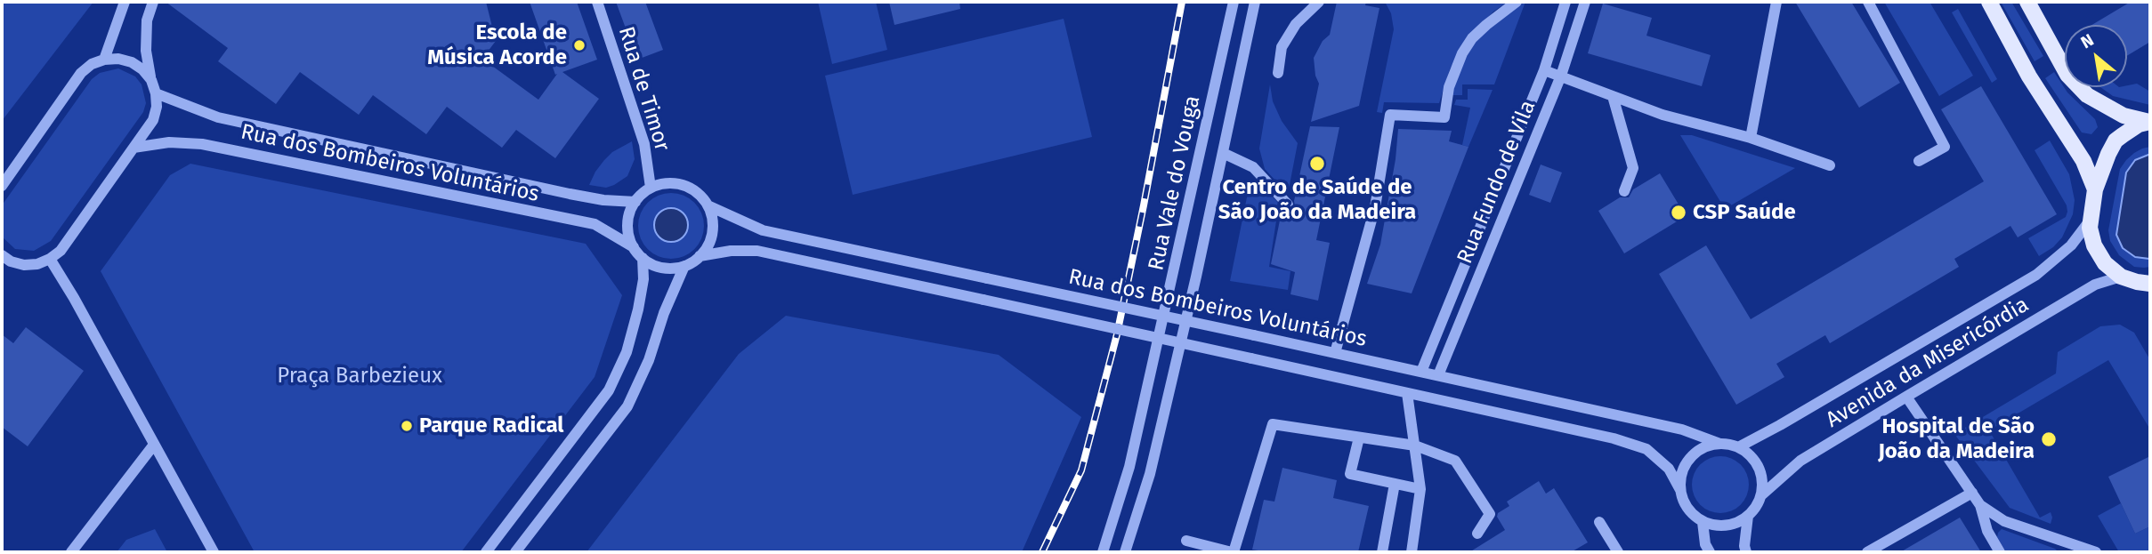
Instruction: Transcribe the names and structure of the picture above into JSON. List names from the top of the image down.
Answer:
{
  "streets": {
    "street": [
      "Rua de Timor",
      "Rua dos Bombeiros Voluntários",
      "Rua Fundo de Vila",
      "Rua Vale do Vouga",
      "Avenida da Misericórdia"
    ]
  },
  "crossings": [
    ["Rua de Timor", "Rua dos Bombeiros Voluntários"],
    ["Rua dos Bombeiros Voluntários", "Rua Fundo de Vila"],
    ["Rua dos Bombeiros Voluntários", "Avenida da Misericórdia"]
  ],
  "parks": ["Praça Barbezieux"],
  "places": [
    "Escola de Música Acorde",
    "Centro de Saúde de São João da Madeira",
    "CSP Saúde",
    "Parque Radical",
    "Hospital de São João da Madeira"
  ],
  "north": "top left"
}
